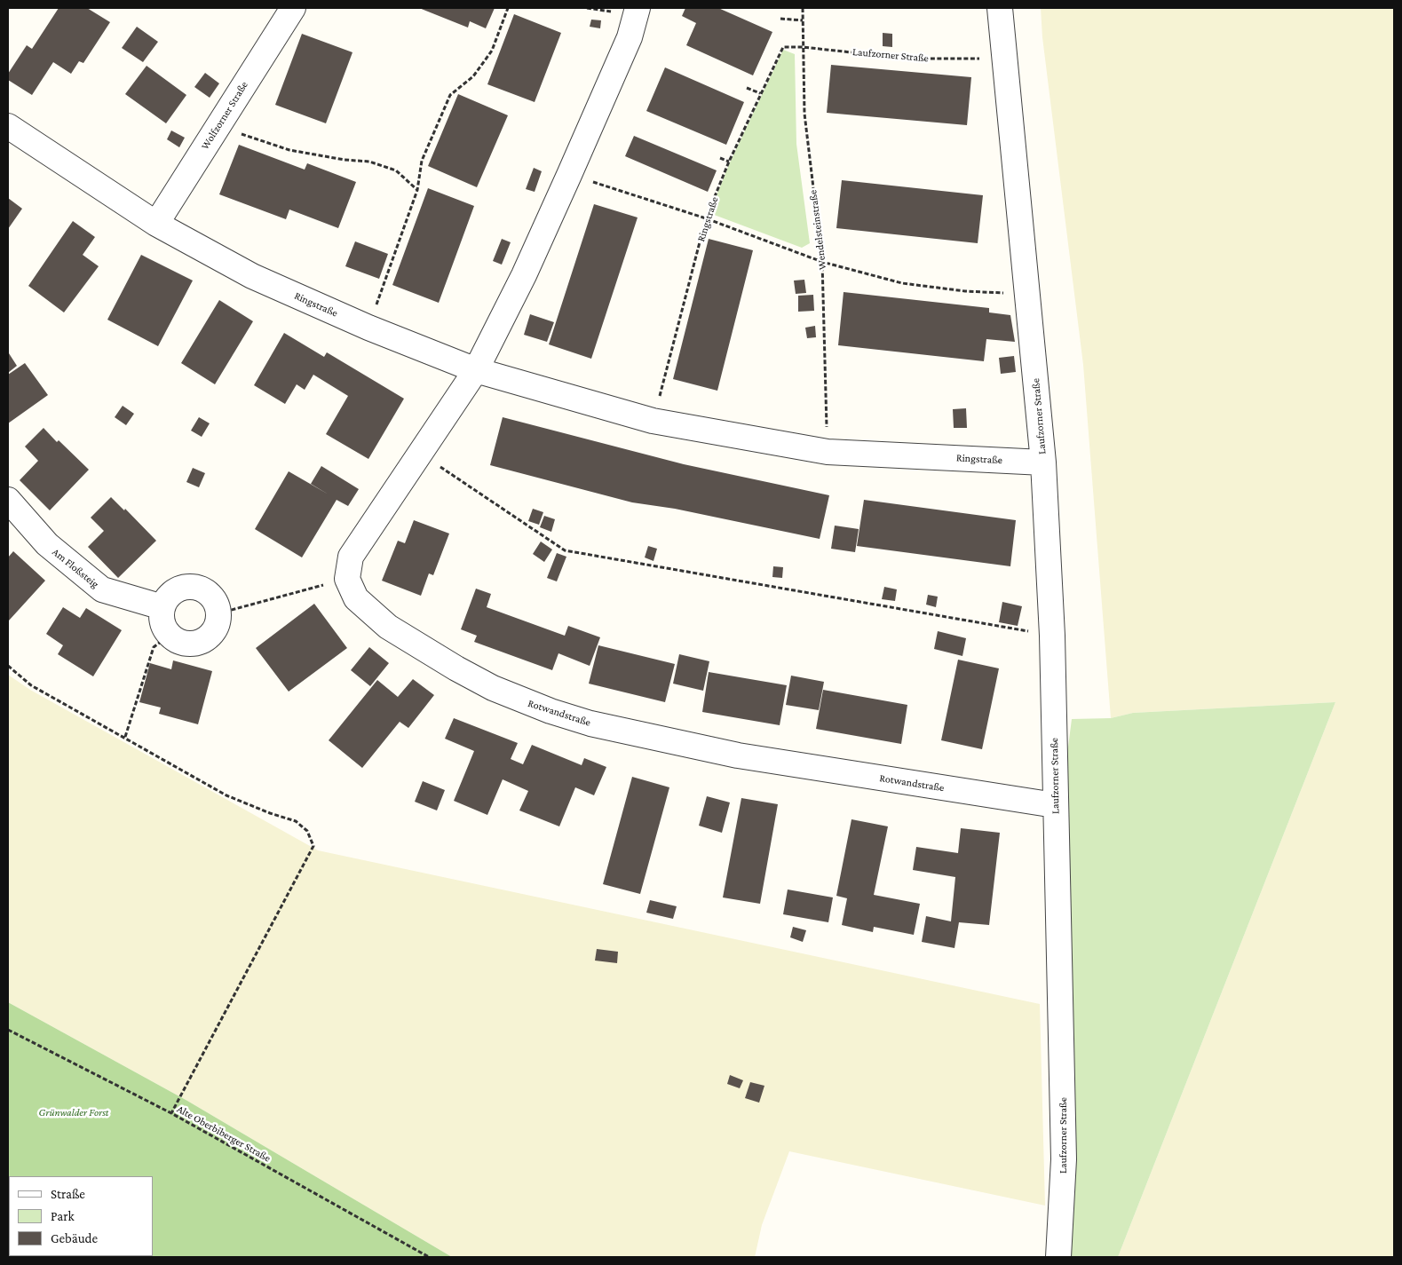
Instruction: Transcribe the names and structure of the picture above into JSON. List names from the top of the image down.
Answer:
{
  "streets": {
    "street": [
      "Laufzorner Straße",
      "Wolfzorner Straße",
      "Ringstraße",
      "Am Floßsteig",
      "Rotwandstraße"
    ],
    "path": ["Wendelsteinstraße", "Alte Oberbiberger Straße"]
  },
  "crossings": [
    ["Laufzorner Straße", "Ringstraße"],
    ["Laufzorner Straße", "Wendelsteinstraße"],
    ["Laufzorner Straße", "Rotwandstraße"],
    ["Wolfzorner Straße", "Ringstraße"],
    ["Ringstraße", "Wendelsteinstraße"],
    ["Ringstraße", "Rotwandstraße"]
  ],
  "parks": ["Grünwalder Forst"],
  "legend": ["Straße", "Park", "Gebäude"]
}
